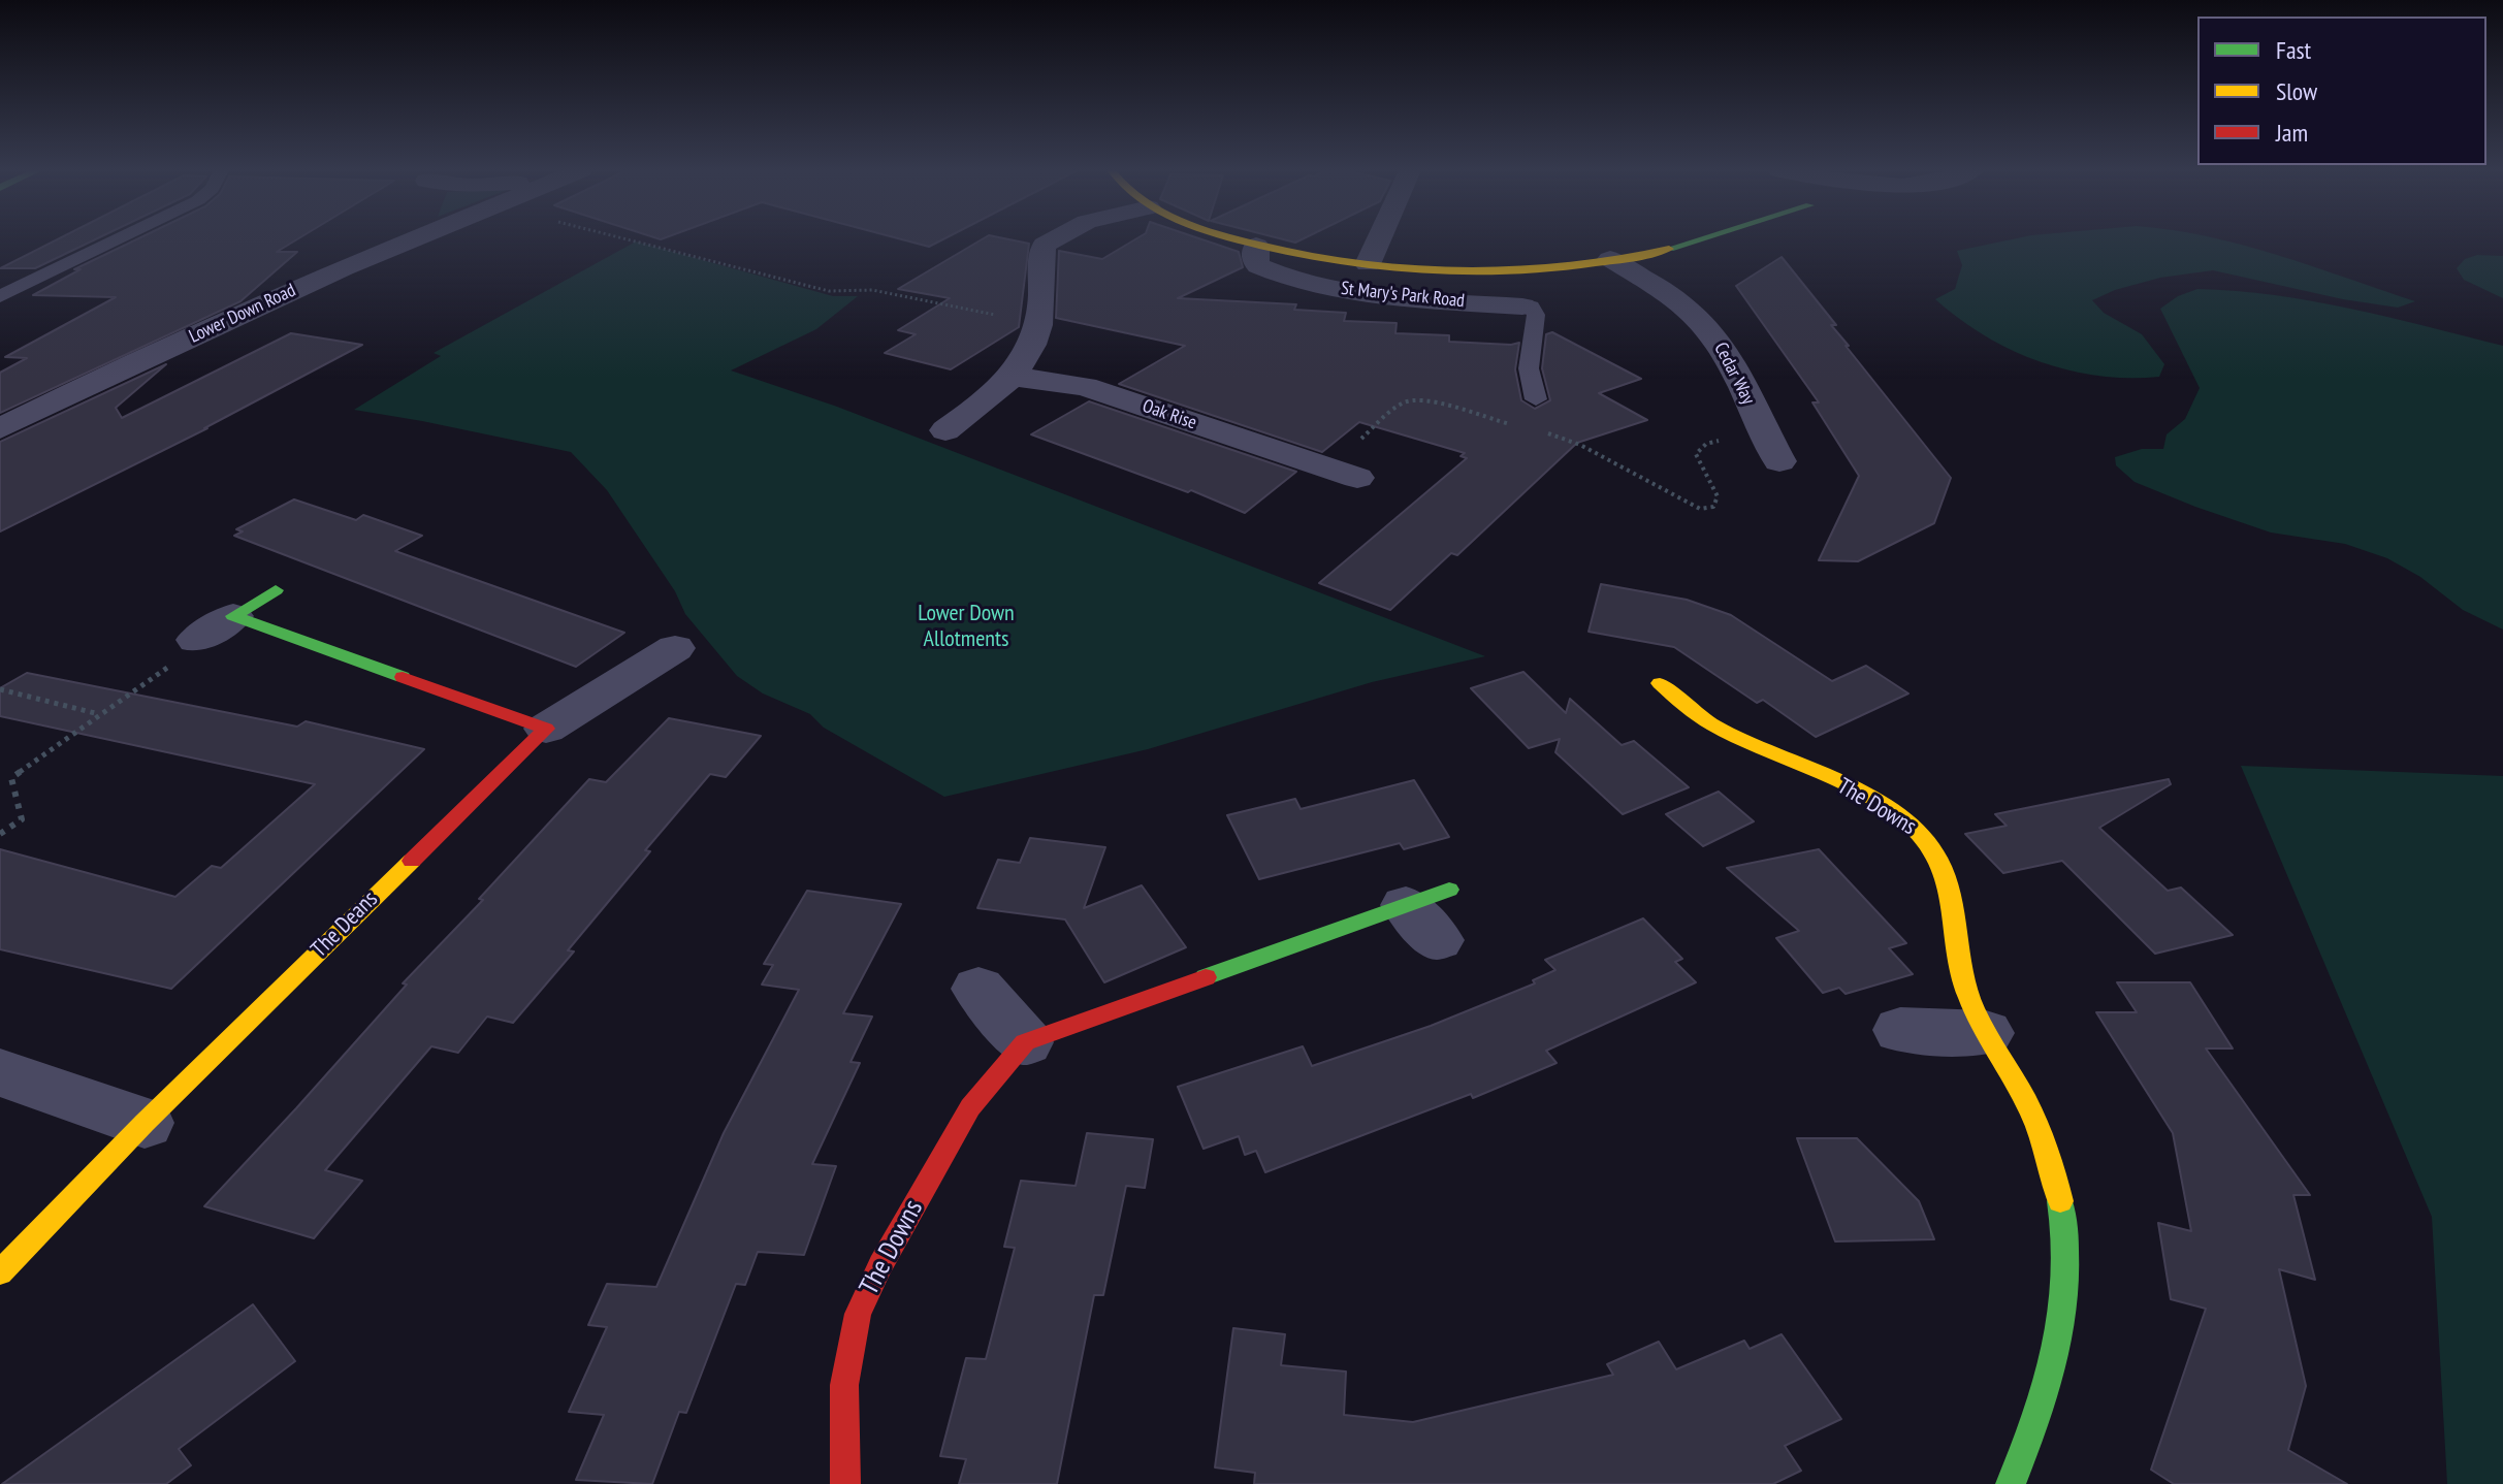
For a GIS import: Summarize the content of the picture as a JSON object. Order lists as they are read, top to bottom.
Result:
{
  "streets": {
    "street": [
      "St Mary's Park Road",
      "Lower Down Road",
      "Cedar Way",
      "Oak Rise",
      "The Downs",
      "The Deans"
    ]
  },
  "crossings": [
    ["St Mary's Park Road", "Cedar Way"]
  ],
  "parks": ["Lower Down Allotments"],
  "legend": ["Fast", "Slow", "Jam"]
}
